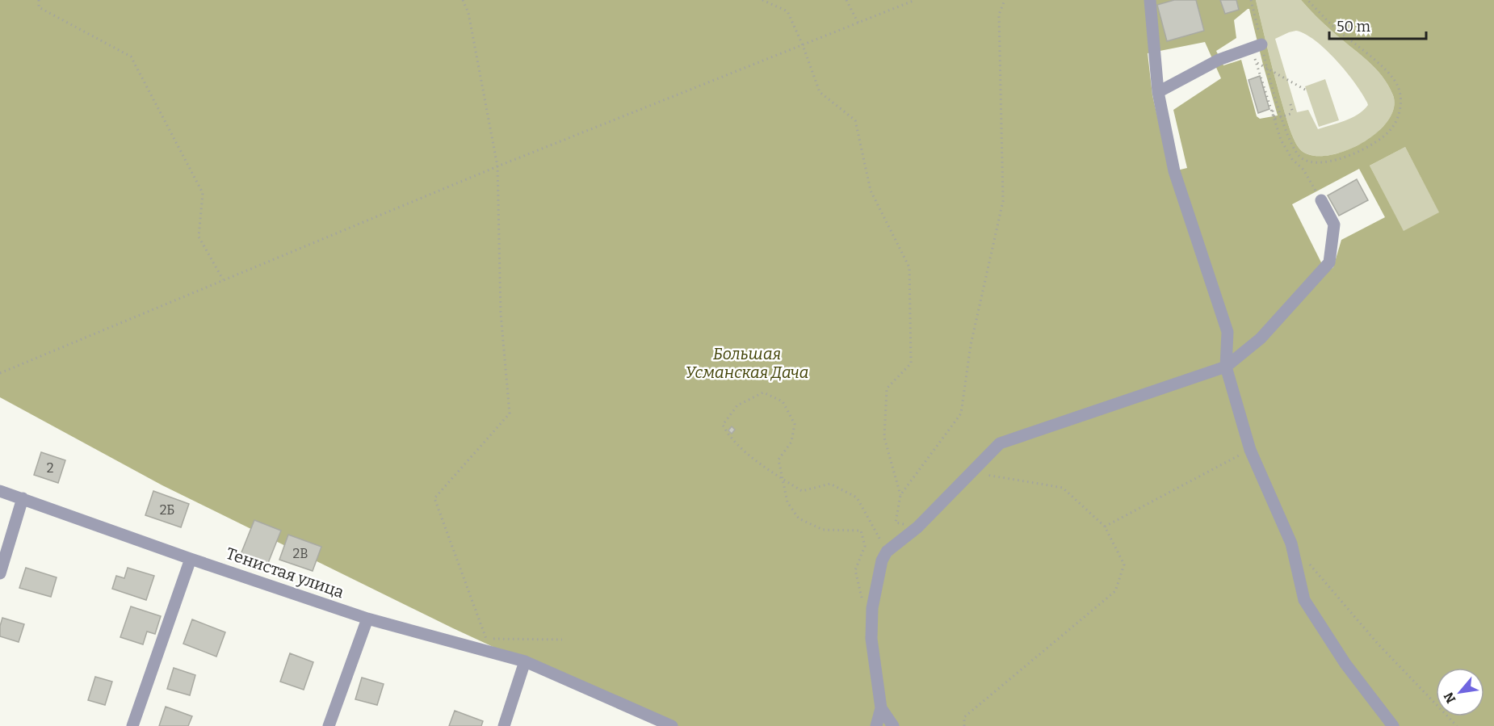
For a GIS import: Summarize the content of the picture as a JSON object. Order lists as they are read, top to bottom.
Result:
{
  "streets": {
    "street": ["Тенистая улица"]
  },
  "parks": ["Большая Усманская Дача"],
  "house_numbers": ["2", "2Б", "2В"],
  "scale_bar": "50 m",
  "north": "bottom left"
}
